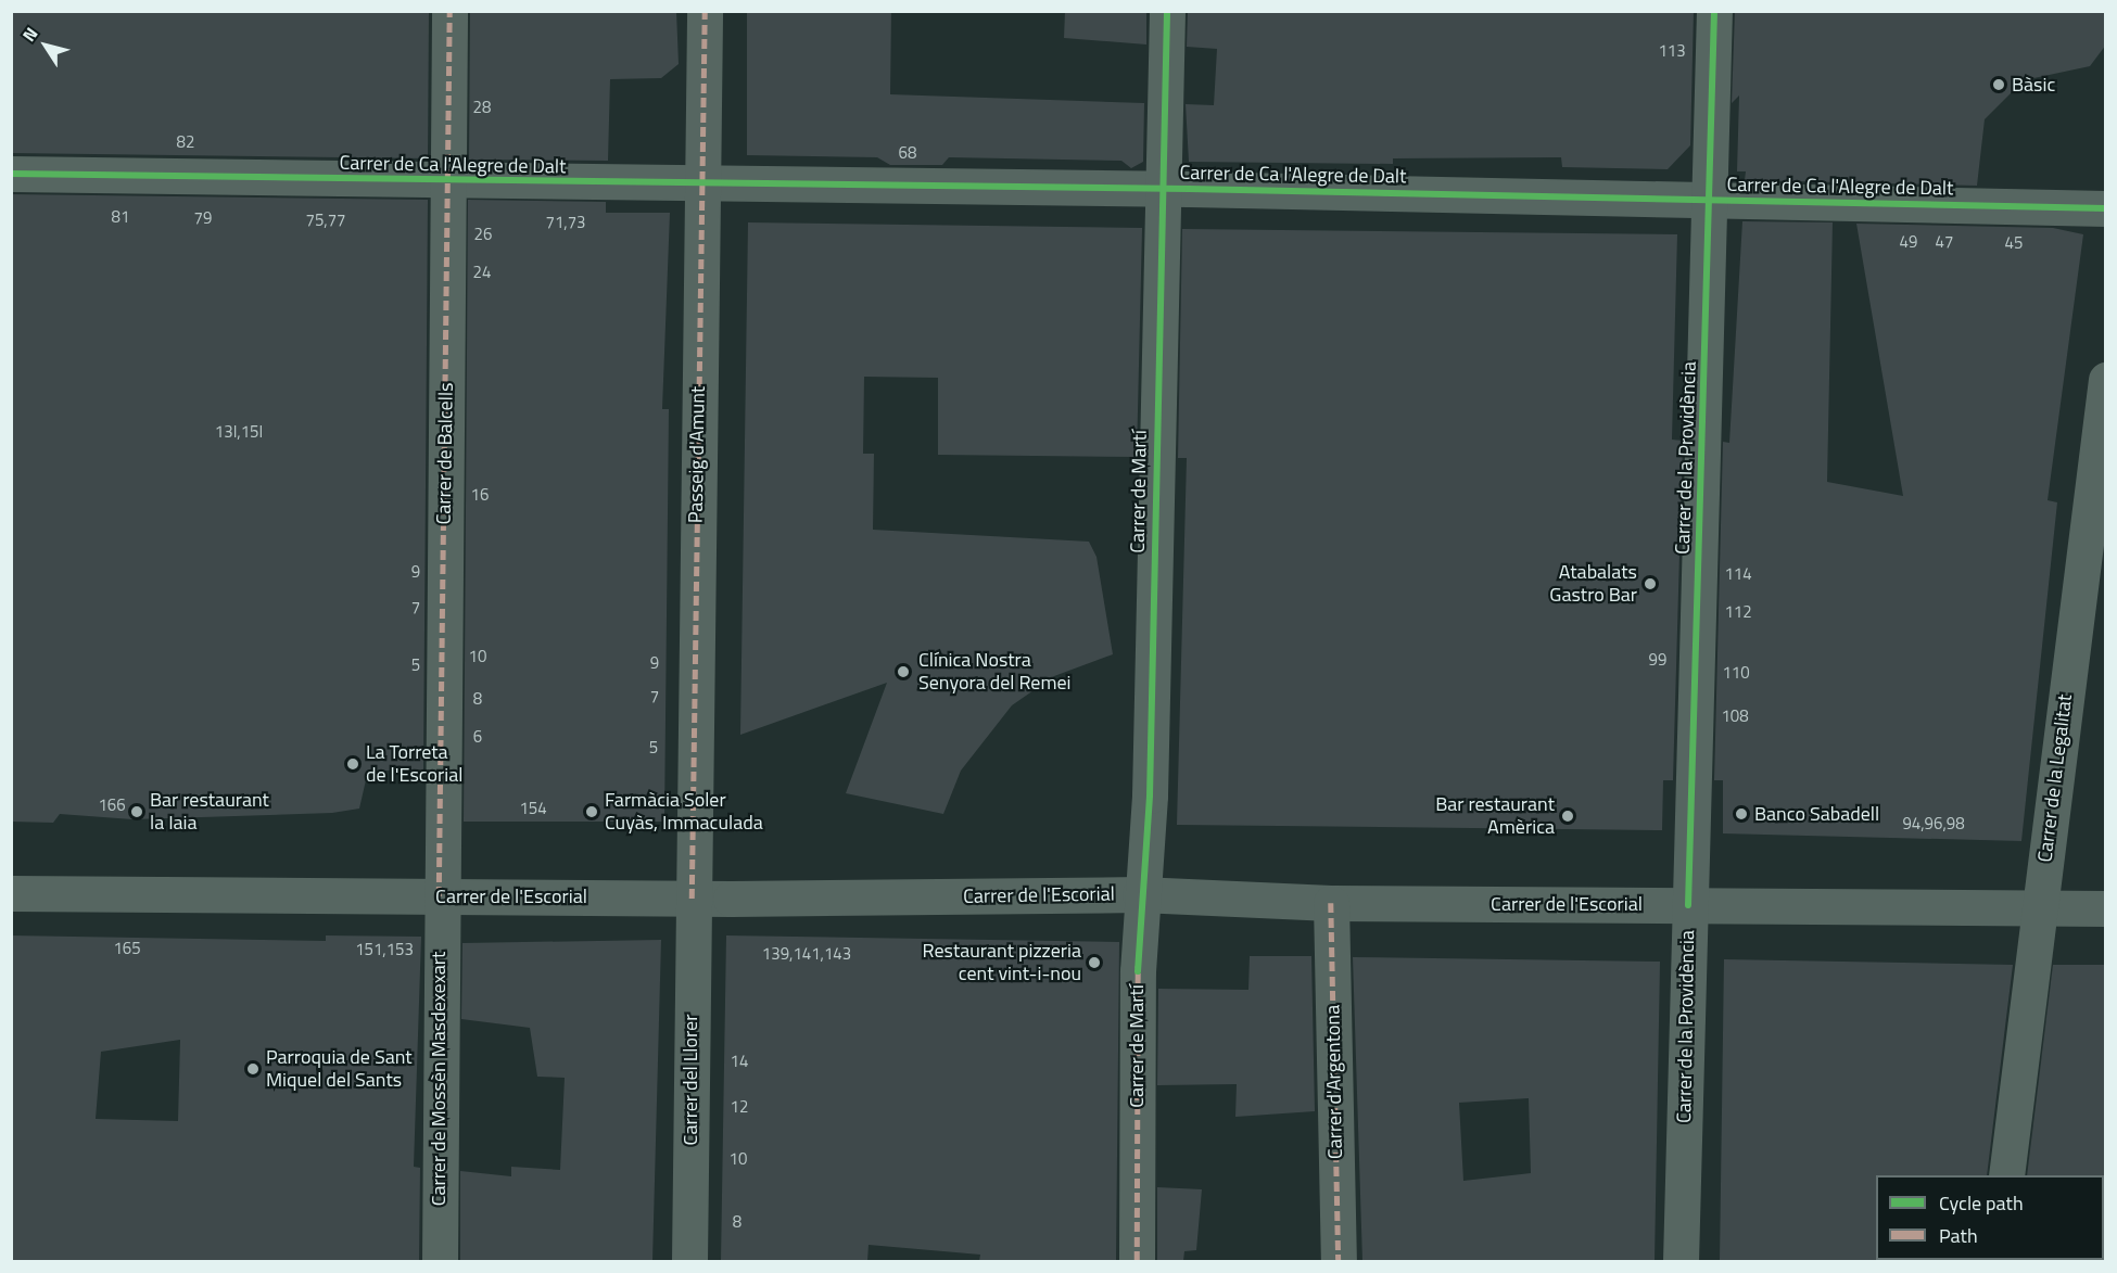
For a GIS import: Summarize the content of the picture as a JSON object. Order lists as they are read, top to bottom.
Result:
{
  "streets": {
    "street": [
      "Carrer de Ca l'Alegre de Dalt",
      "Carrer de Balcells",
      "Passeig d'Amunt",
      "Carrer de la Providència",
      "Carrer de Martí",
      "Carrer de la Legalitat",
      "Carrer de l'Escorial",
      "Carrer de Mossèn Masdexexart",
      "Carrer del Llorer",
      "Carrer d'Argentona"
    ]
  },
  "crossings": [
    ["Carrer de Ca l'Alegre de Dalt", "Carrer de Balcells"],
    ["Carrer de Ca l'Alegre de Dalt", "Passeig d'Amunt"],
    ["Carrer de Ca l'Alegre de Dalt", "Carrer de la Providència"],
    ["Carrer de Ca l'Alegre de Dalt", "Carrer de Martí"],
    ["Carrer de Balcells", "Carrer de l'Escorial"],
    ["Carrer de Balcells", "Carrer de Mossèn Masdexexart"],
    ["Passeig d'Amunt", "Carrer de l'Escorial"],
    ["Passeig d'Amunt", "Carrer del Llorer"],
    ["Carrer de la Providència", "Carrer de l'Escorial"],
    ["Carrer de Martí", "Carrer de l'Escorial"],
    ["Carrer de la Legalitat", "Carrer de l'Escorial"],
    ["Carrer de l'Escorial", "Carrer de Mossèn Masdexexart"],
    ["Carrer de l'Escorial", "Carrer del Llorer"],
    ["Carrer de l'Escorial", "Carrer d'Argentona"]
  ],
  "places": [
    "Bàsic",
    "Atabalats Gastro Bar",
    "Clínica Nostra Senyora del Remei",
    "La Torreta de l'Escorial",
    "Bar restaurant la Iaia",
    "Farmàcia Soler Cuyàs, Immaculada",
    "Banco Sabadell",
    "Bar restaurant Amèrica",
    "Restaurant pizzeria cent vint-i-nou",
    "Parroquia de Sant Miquel del Sants"
  ],
  "house_numbers": [
    "113",
    "28",
    "82",
    "68",
    "81",
    "79",
    "75,77",
    "71,73",
    "26",
    "49",
    "47",
    "45",
    "24",
    "13I,15I",
    "16",
    "9",
    "114",
    "7",
    "112",
    "10",
    "99",
    "9",
    "5",
    "110",
    "7",
    "8",
    "108",
    "6",
    "5",
    "166",
    "154",
    "94,96,98",
    "165",
    "151,153",
    "139,141,143",
    "14",
    "12",
    "10",
    "8"
  ],
  "legend": ["Cycle path", "Path"],
  "north": "top left"
}
